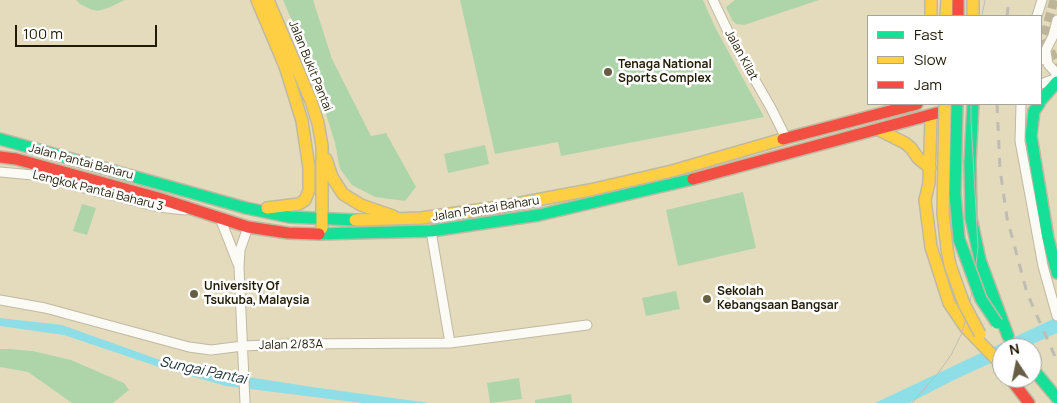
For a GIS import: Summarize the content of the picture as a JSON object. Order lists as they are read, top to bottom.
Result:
{
  "streets": {
    "main road": ["Jalan Bukit Pantai", "Jalan Pantai Baharu"],
    "street": ["Jalan Kilat", "Lengkok Pantai Baharu 3", "Jalan 2/83A"]
  },
  "crossings": [
    ["Jalan Kilat", "Jalan Pantai Baharu"],
    ["Jalan Bukit Pantai", "Jalan Pantai Baharu"],
    ["Jalan Pantai Baharu", "Lengkok Pantai Baharu 3"]
  ],
  "water": ["Sungai Pantai"],
  "places": ["Tenaga National Sports Complex", "University Of Tsukuba, Malaysia", "Sekolah Kebangsaan Bangsar"],
  "legend": ["Fast", "Slow", "Jam"],
  "scale_bar": "100 m",
  "north": "top"
}
